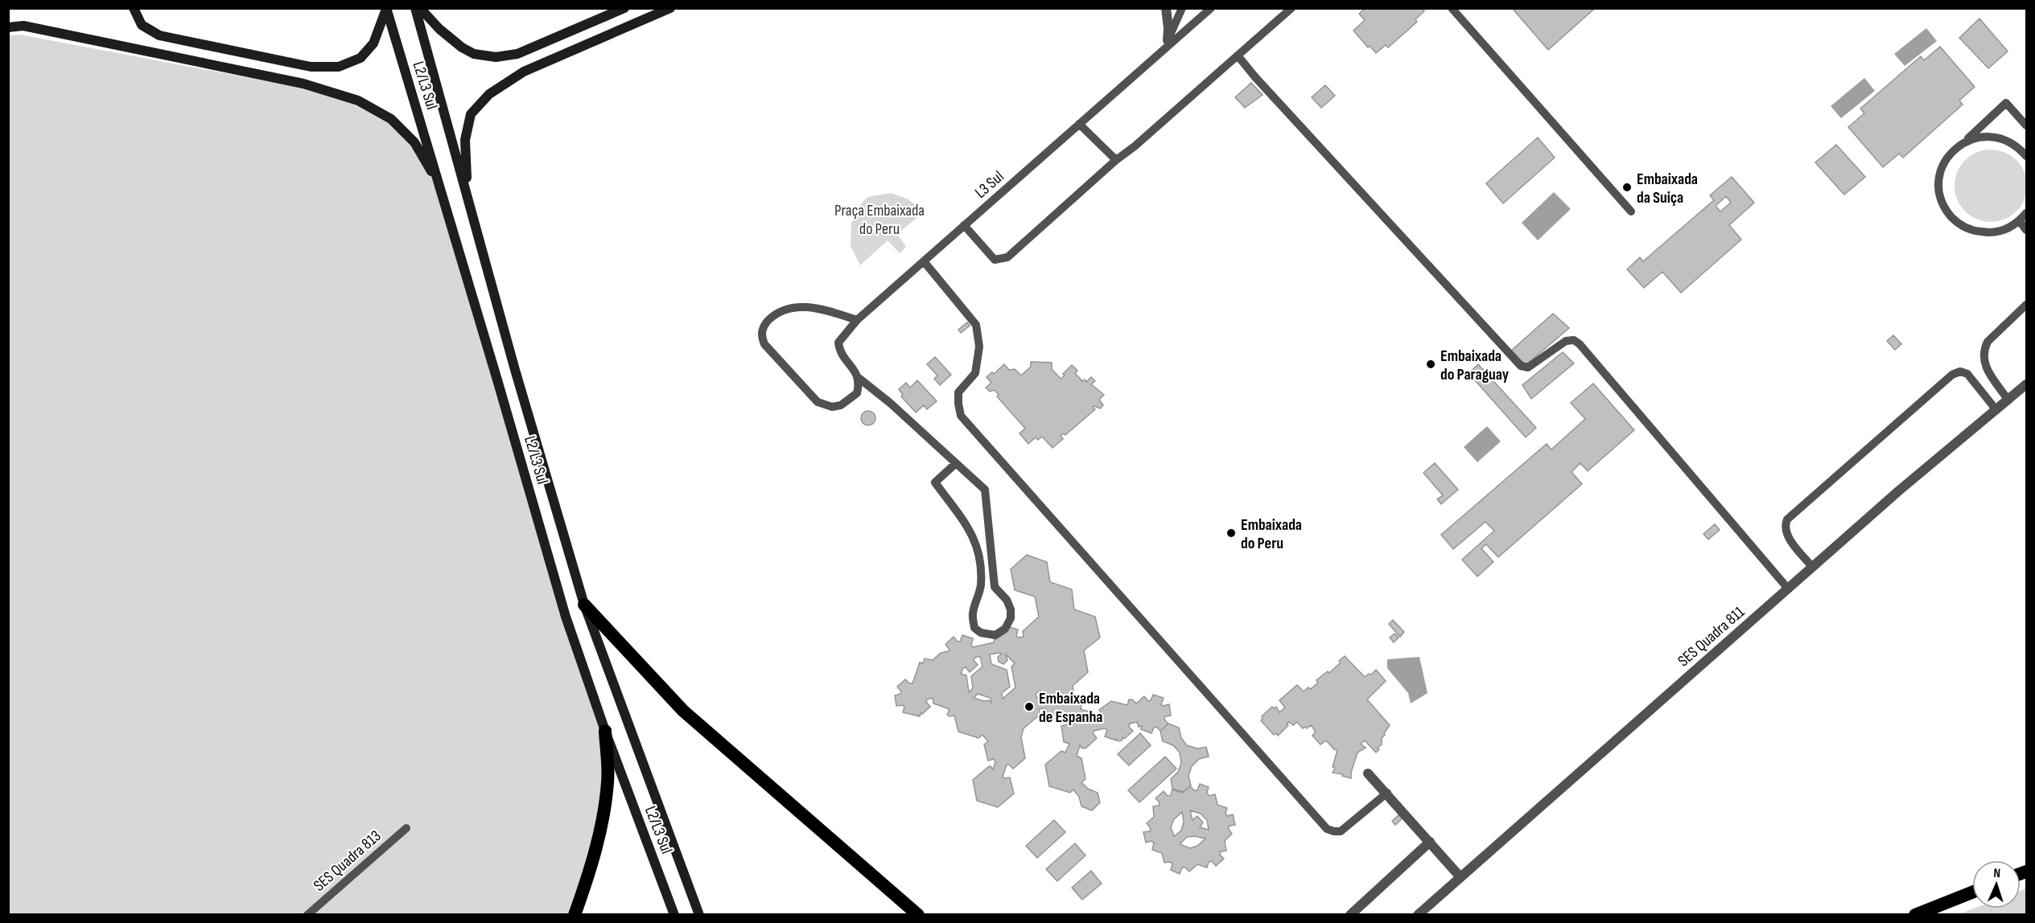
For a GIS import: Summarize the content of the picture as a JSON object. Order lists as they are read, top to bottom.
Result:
{
  "streets": {
    "main road": ["L2/L3 Sul"],
    "street": ["SES Quadra 811"],
    "lane": ["L3 Sul", "SES Quadra 813"]
  },
  "parks": ["Praça Embaixada do Peru"],
  "places": [
    "Embaixada da Suiça",
    "Embaixada do Paraguay",
    "Embaixada do Peru",
    "Embaixada de Espanha"
  ],
  "north": "top"
}
